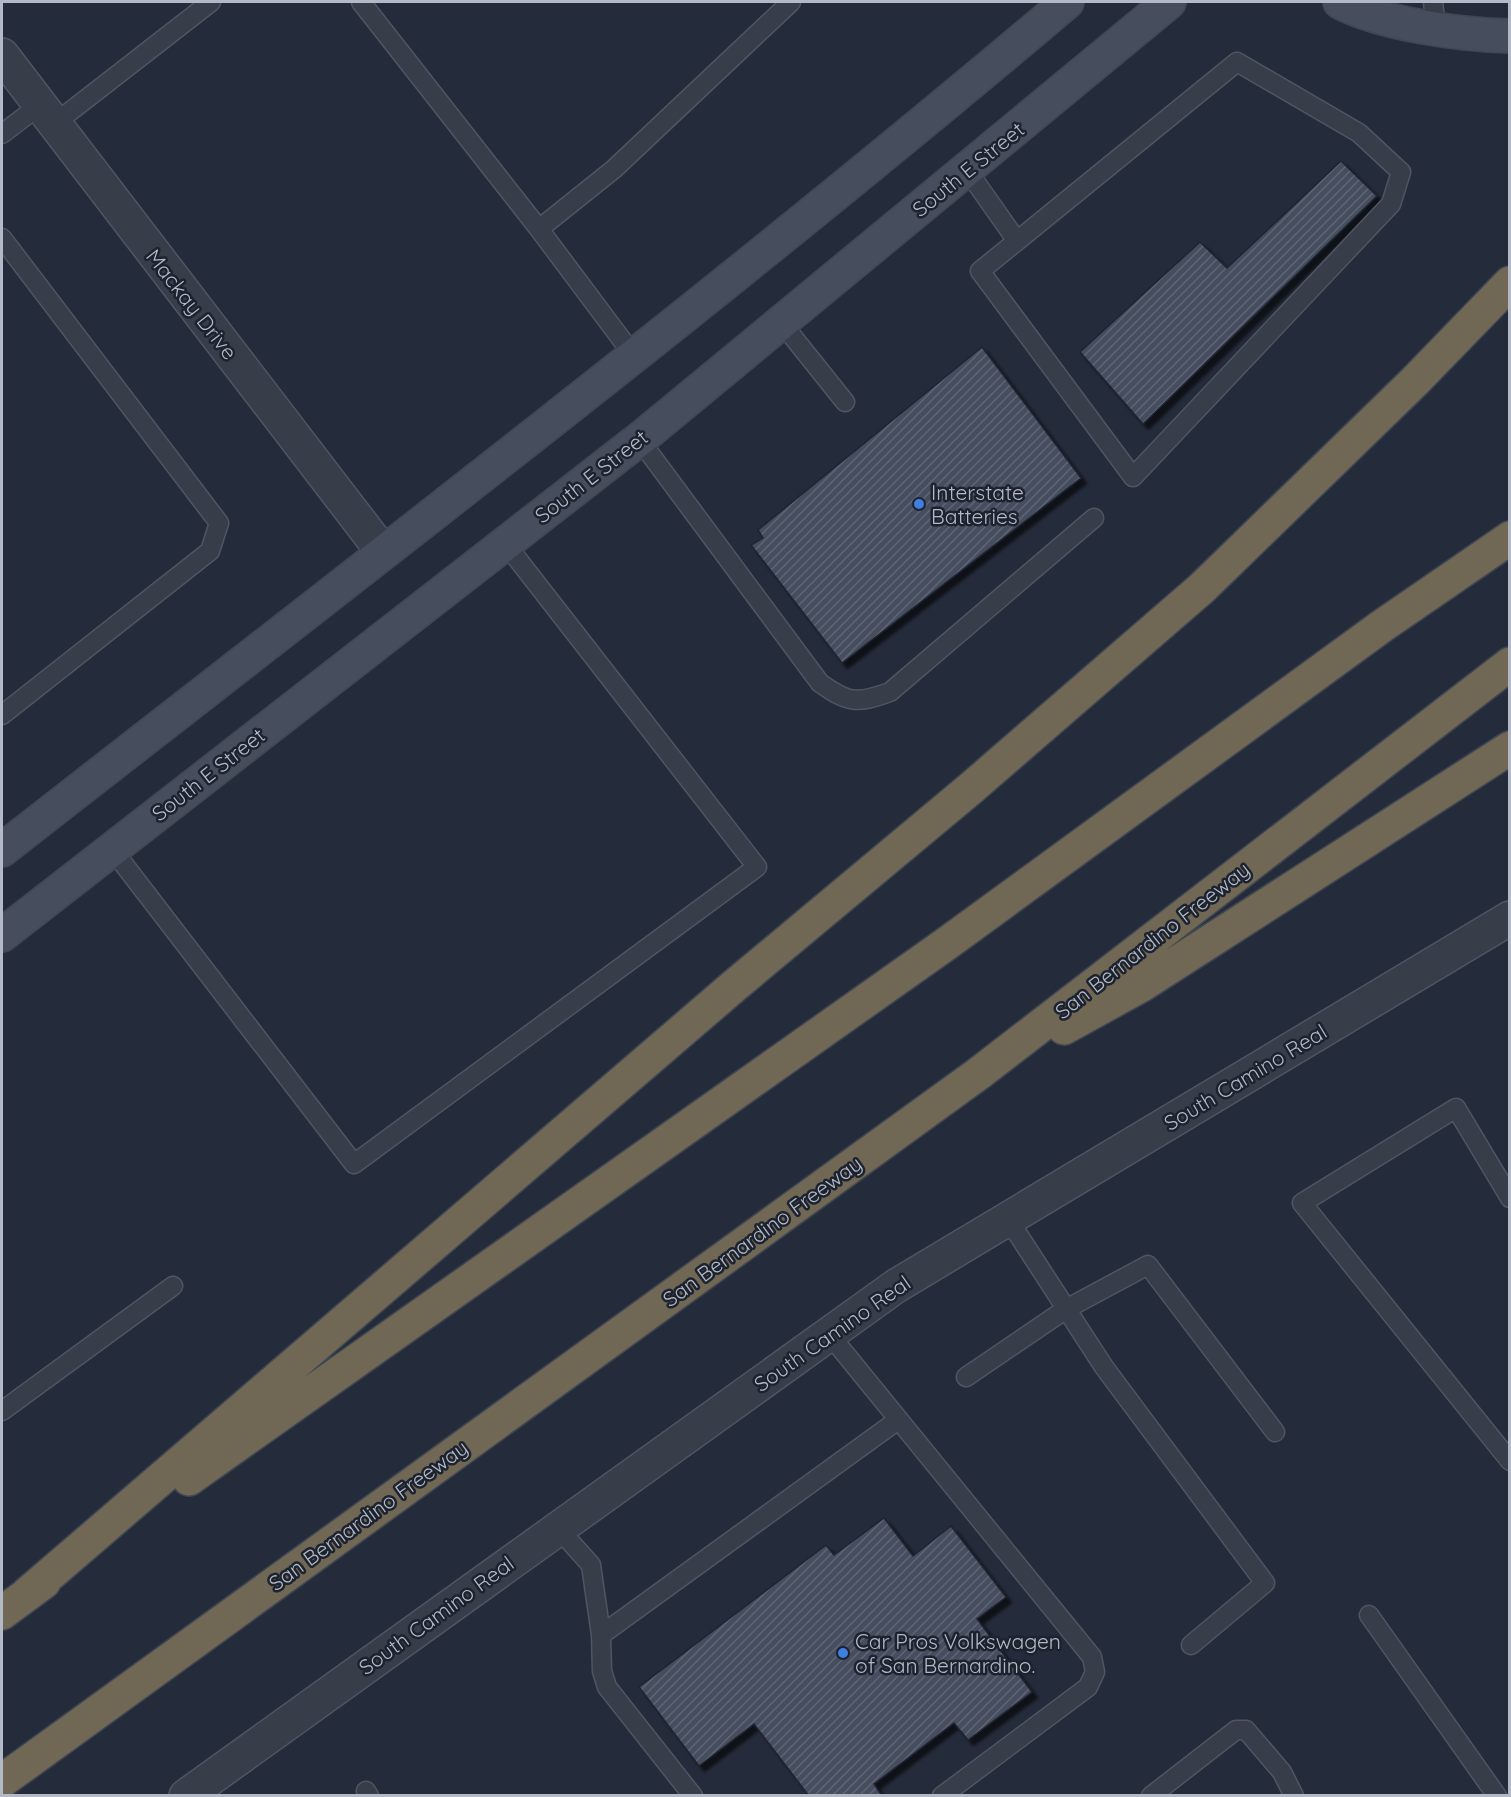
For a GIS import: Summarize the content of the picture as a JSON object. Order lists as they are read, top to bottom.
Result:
{
  "streets": {
    "highway": ["San Bernardino Freeway"],
    "main road": ["South E Street"],
    "street": ["Mackay Drive", "South Camino Real"]
  },
  "places": ["Interstate Batteries", "Car Pros Volkswagen of San Bernardino."]
}
